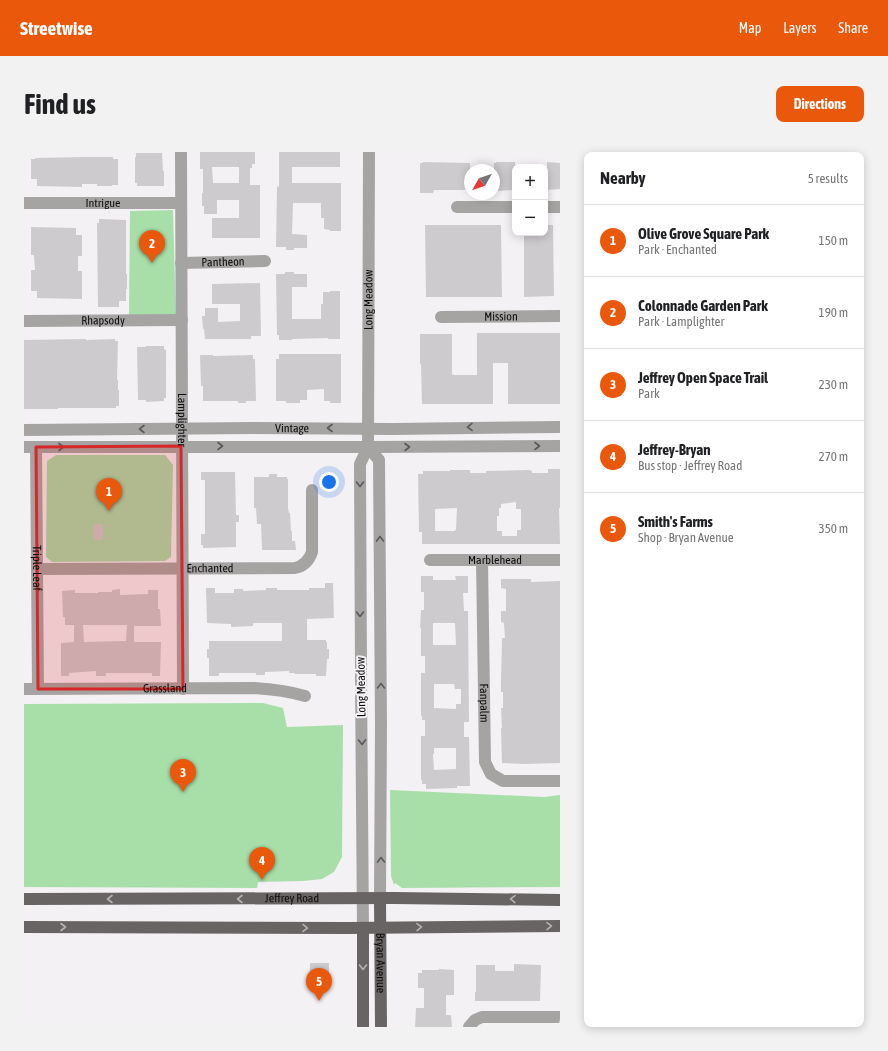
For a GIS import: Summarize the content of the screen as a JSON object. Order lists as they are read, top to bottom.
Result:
{
  "streets": {
    "main road": ["Jeffrey Road", "Bryan Avenue"],
    "street": [
      "Intrigue",
      "Pantheon",
      "Long Meadow",
      "Mission",
      "Rhapsody",
      "Lamplighter",
      "Vintage",
      "Marblehead",
      "Triple Leaf",
      "Enchanted",
      "Grassland",
      "Fanpalm"
    ]
  },
  "crossings": [
    ["Intrigue", "Lamplighter"],
    ["Pantheon", "Lamplighter"],
    ["Long Meadow", "Vintage"],
    ["Long Meadow", "Jeffrey Road"],
    ["Long Meadow", "Bryan Avenue"],
    ["Rhapsody", "Lamplighter"],
    ["Lamplighter", "Vintage"],
    ["Lamplighter", "Enchanted"],
    ["Lamplighter", "Grassland"],
    ["Vintage", "Triple Leaf"],
    ["Marblehead", "Fanpalm"],
    ["Triple Leaf", "Enchanted"],
    ["Triple Leaf", "Grassland"],
    ["Jeffrey Road", "Bryan Avenue"]
  ],
  "north": "bottom left",
  "page": {
    "header": "Streetwise",
    "nav": ["Map", "Layers", "Share"],
    "buttons": "Directions",
    "title": "Find us",
    "heading": ["Nearby", "5 results"],
    "map_buttons": ["+", "−"],
    "list": [
      {
        "mark": "1",
        "name": "Olive Grove Square Park",
        "note": "Park · Enchanted",
        "value": "150 m"
      },
      {
        "mark": "2",
        "name": "Colonnade Garden Park",
        "note": "Park · Lamplighter",
        "value": "190 m"
      },
      {
        "mark": "3",
        "name": "Jeffrey Open Space Trail",
        "note": "Park",
        "value": "230 m"
      },
      {
        "mark": "4",
        "name": "Jeffrey-Bryan",
        "note": "Bus stop · Jeffrey Road",
        "value": "270 m"
      },
      {
        "mark": "5",
        "name": "Smith's Farms",
        "note": "Shop · Bryan Avenue",
        "value": "350 m"
      }
    ],
    "pins": [
      "2",
      "1",
      "3",
      "4",
      "5"
    ]
  }
}
